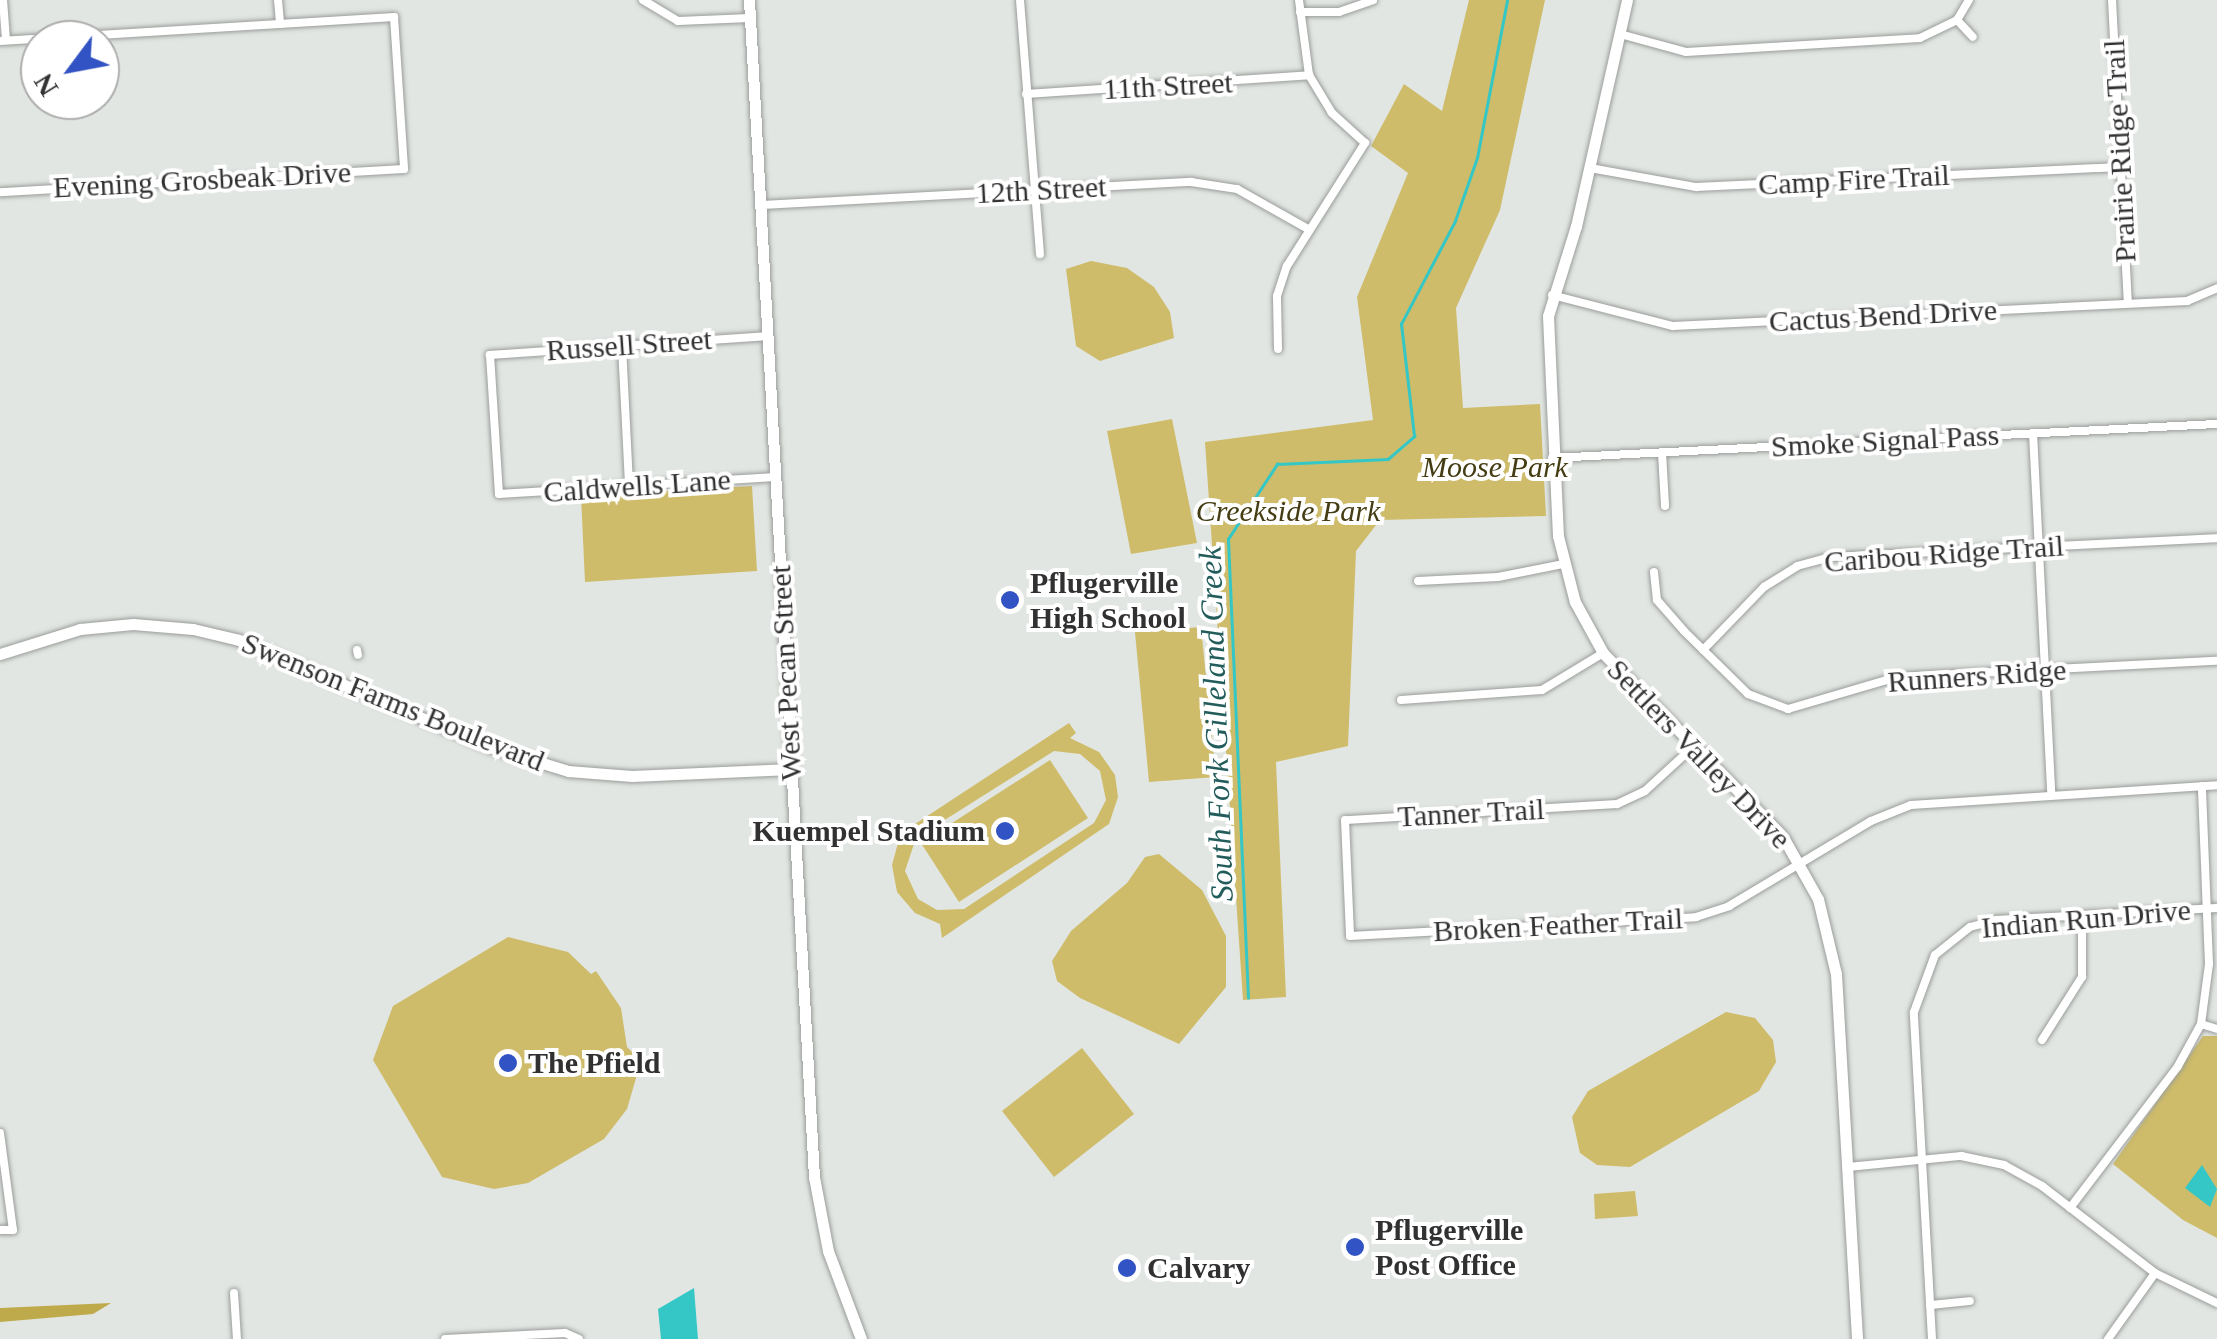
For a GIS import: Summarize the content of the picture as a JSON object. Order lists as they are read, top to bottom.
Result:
{
  "streets": {
    "street": [
      "11th Street",
      "Prairie Ridge Trail",
      "Evening Grosbeak Drive",
      "Camp Fire Trail",
      "12th Street",
      "Cactus Bend Drive",
      "Russell Street",
      "Smoke Signal Pass",
      "Caldwells Lane",
      "Caribou Ridge Trail",
      "West Pecan Street",
      "Runners Ridge",
      "Swenson Farms Boulevard",
      "Settlers Valley Drive",
      "Tanner Trail",
      "Indian Run Drive",
      "Broken Feather Trail"
    ]
  },
  "crossings": [
    ["Prairie Ridge Trail", "Camp Fire Trail"],
    ["Prairie Ridge Trail", "Cactus Bend Drive"],
    ["Camp Fire Trail", "Settlers Valley Drive"],
    ["12th Street", "West Pecan Street"],
    ["Cactus Bend Drive", "Settlers Valley Drive"],
    ["Russell Street", "Caldwells Lane"],
    ["Russell Street", "West Pecan Street"],
    ["Smoke Signal Pass", "Settlers Valley Drive"],
    ["Caldwells Lane", "West Pecan Street"],
    ["Caribou Ridge Trail", "Runners Ridge"],
    ["West Pecan Street", "Swenson Farms Boulevard"],
    ["Settlers Valley Drive", "Tanner Trail"],
    ["Settlers Valley Drive", "Broken Feather Trail"],
    ["Tanner Trail", "Broken Feather Trail"]
  ],
  "water": ["South Fork Gilleland Creek"],
  "parks": ["Moose Park", "Creekside Park"],
  "places": [
    "Pflugerville High School",
    "Kuempel Stadium",
    "The Pfield",
    "Pflugerville Post Office",
    "Calvary"
  ],
  "north": "bottom left"
}
